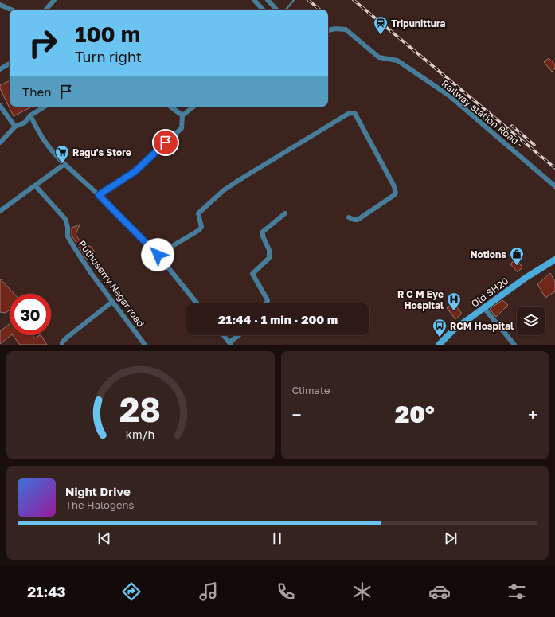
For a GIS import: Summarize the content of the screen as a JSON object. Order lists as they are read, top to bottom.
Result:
{
  "streets": {
    "main road": ["Old SH20"],
    "street": ["Railway station Road -", "Puthuserry Nagar road"]
  },
  "places": {
    "station": ["Tripunittura"],
    "supermarket": ["Ragu's Store"],
    "shop": ["Notions"],
    "hospital": ["R C M Eye Hospital"],
    "bus stop": ["RCM Hospital"]
  },
  "page": {
    "turn": ["100 m", "Turn right"],
    "then": "Then",
    "limit": "30",
    "trip": "21:44 · 1 min · 200 m",
    "tile": "Climate",
    "heat": ["−", "20°", "+"],
    "song": ["Night Drive", "The Halogens"],
    "tabs": "21:43",
    "gauge": ["28", "km/h"]
  }
}
